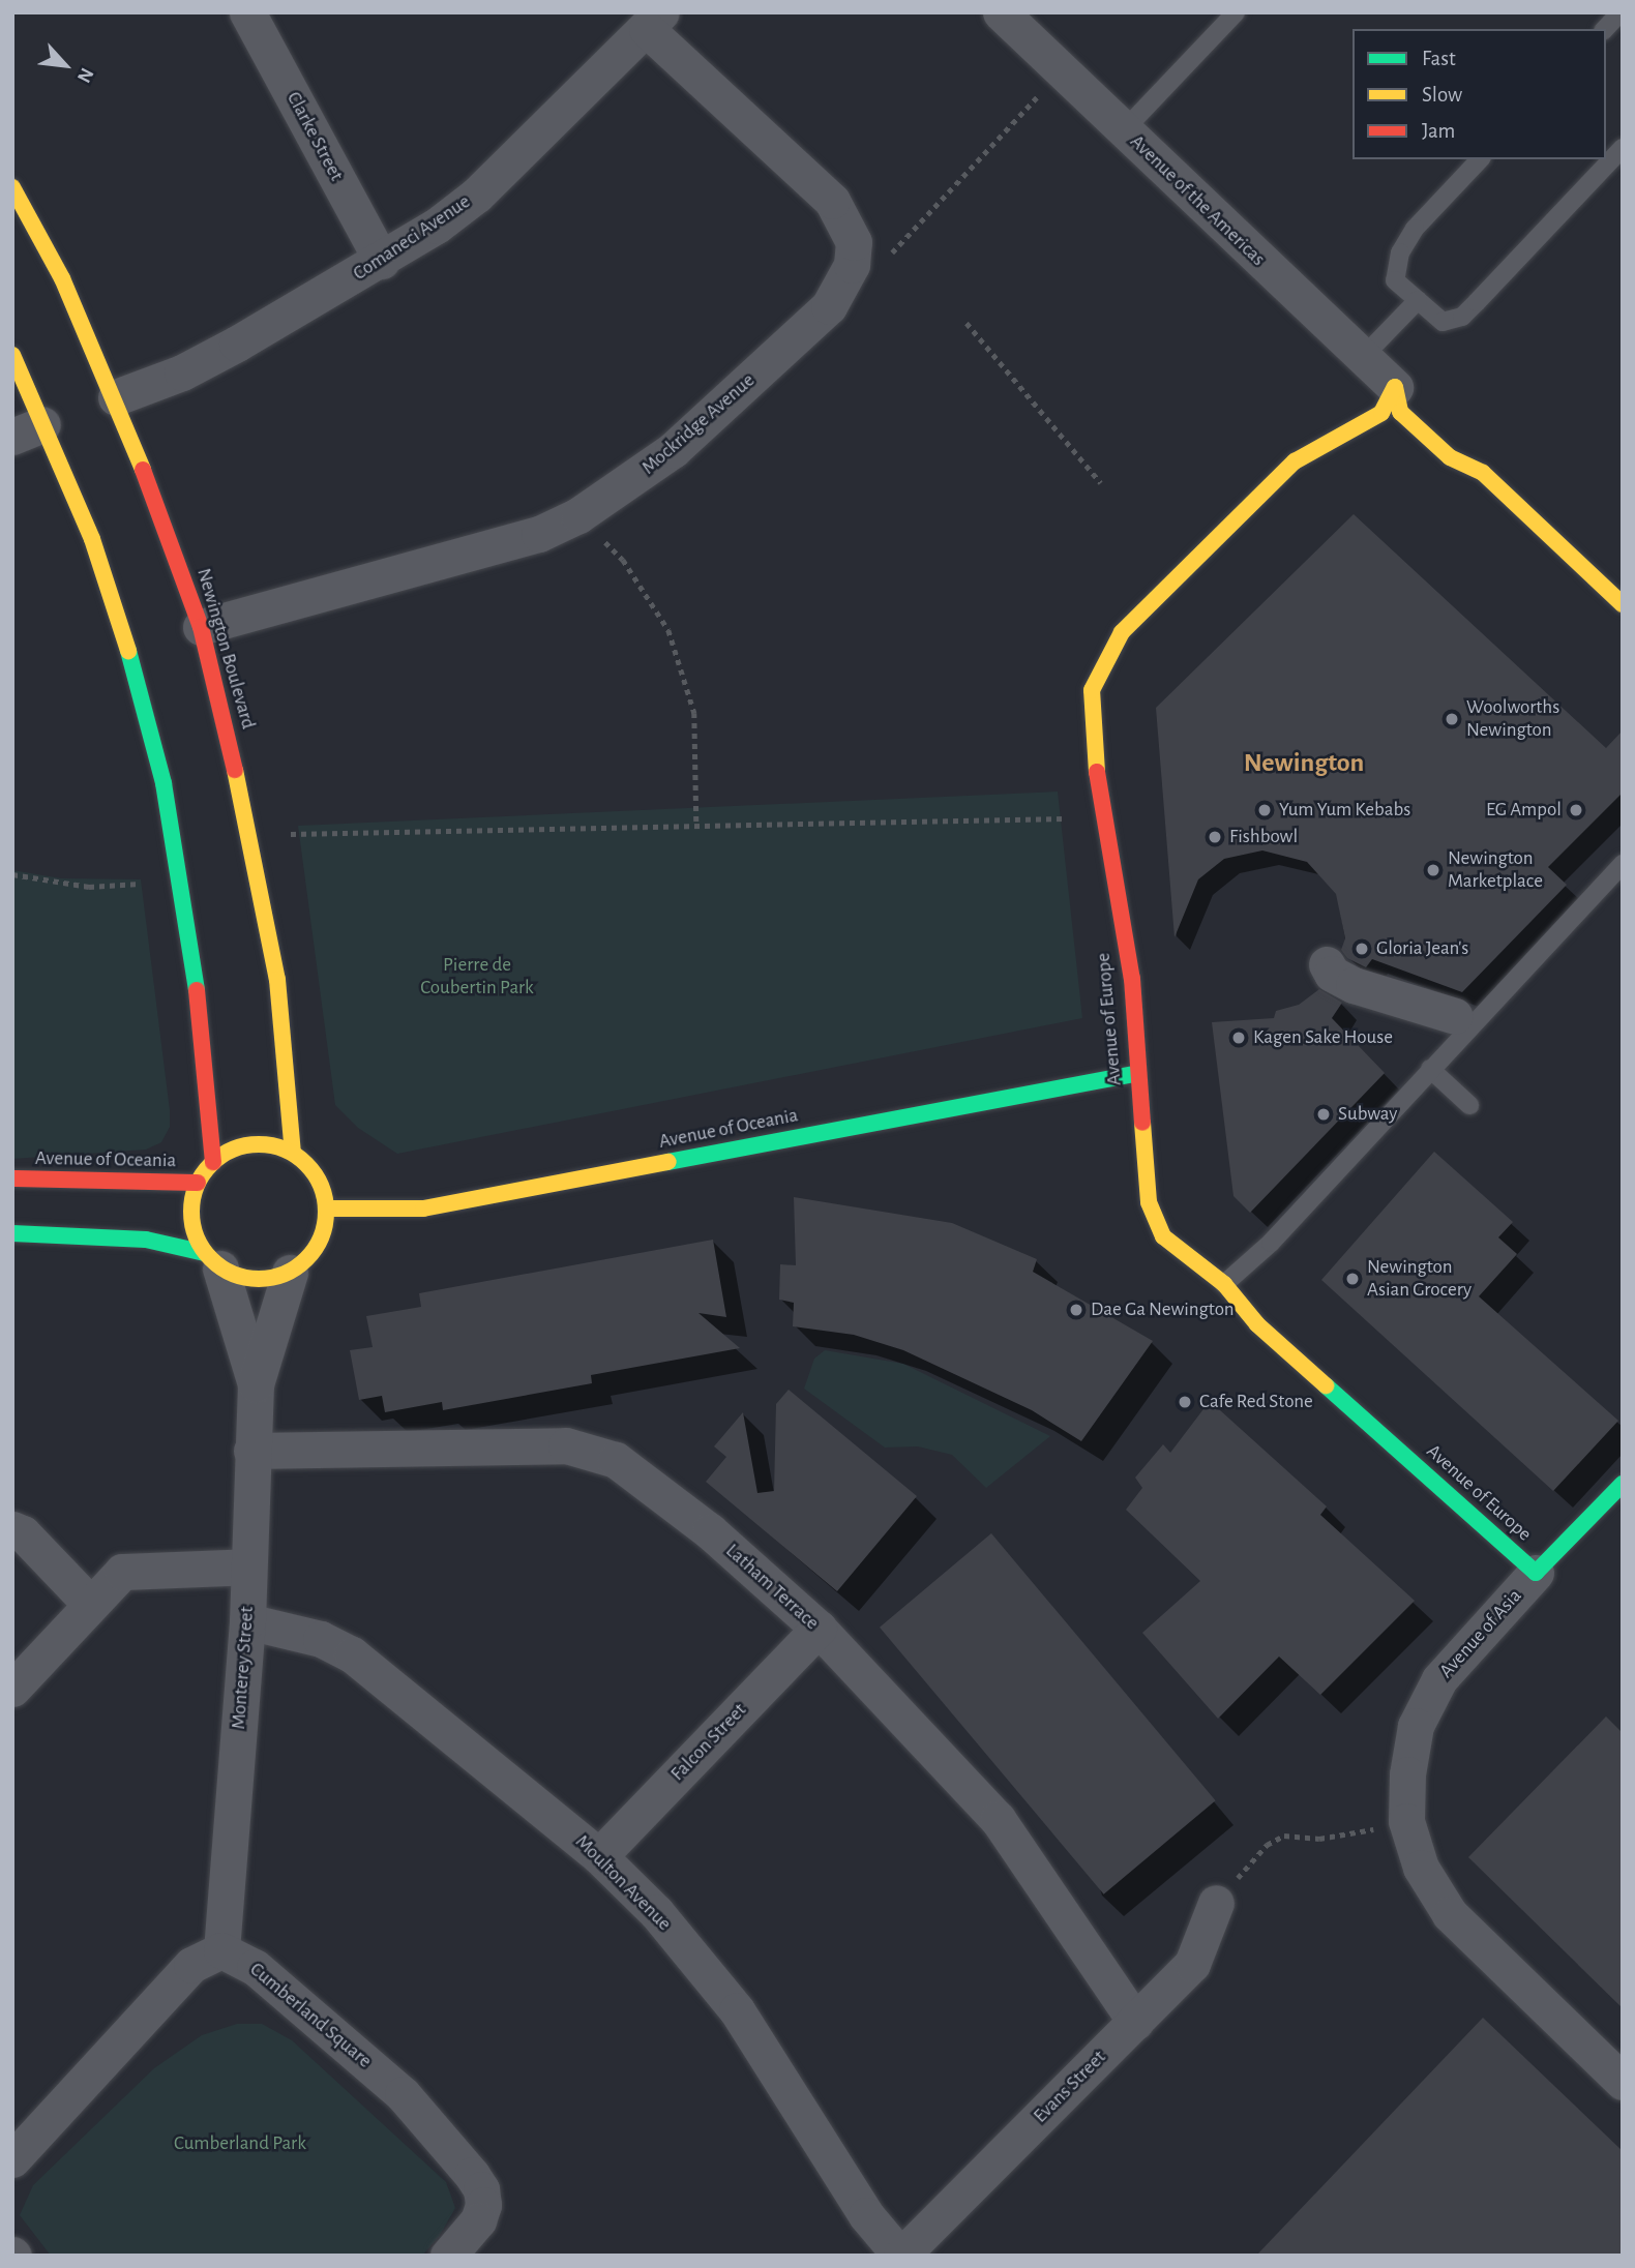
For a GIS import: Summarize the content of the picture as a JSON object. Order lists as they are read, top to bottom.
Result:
{
  "streets": {
    "street": [
      "Clarke Street",
      "Avenue of the Americas",
      "Comaneci Avenue",
      "Mockridge Avenue",
      "Newington Boulevard",
      "Avenue of Europe",
      "Avenue of Oceania",
      "Latham Terrace",
      "Avenue of Asia",
      "Monterey Street",
      "Falcon Street",
      "Moulton Avenue",
      "Cumberland Square",
      "Evans Street"
    ]
  },
  "crossings": [
    ["Clarke Street", "Comaneci Avenue"],
    ["Comaneci Avenue", "Mockridge Avenue"],
    ["Comaneci Avenue", "Newington Boulevard"],
    ["Mockridge Avenue", "Newington Boulevard"],
    ["Newington Boulevard", "Avenue of Oceania"],
    ["Newington Boulevard", "Monterey Street"],
    ["Avenue of Europe", "Avenue of Oceania"],
    ["Avenue of Europe", "Avenue of Asia"],
    ["Avenue of Oceania", "Monterey Street"],
    ["Latham Terrace", "Monterey Street"],
    ["Latham Terrace", "Falcon Street"],
    ["Latham Terrace", "Evans Street"],
    ["Monterey Street", "Moulton Avenue"],
    ["Monterey Street", "Cumberland Square"],
    ["Falcon Street", "Moulton Avenue"],
    ["Moulton Avenue", "Evans Street"]
  ],
  "districts": ["Newington"],
  "parks": ["Pierre de Coubertin Park", "Cumberland Park"],
  "places": [
    "Woolworths Newington",
    "Yum Yum Kebabs",
    "EG Ampol",
    "Fishbowl",
    "Newington Marketplace",
    "Gloria Jean's",
    "Kagen Sake House",
    "Subway",
    "Newington Asian Grocery",
    "Dae Ga Newington",
    "Cafe Red Stone"
  ],
  "legend": ["Fast", "Slow", "Jam"],
  "north": "bottom right"
}
